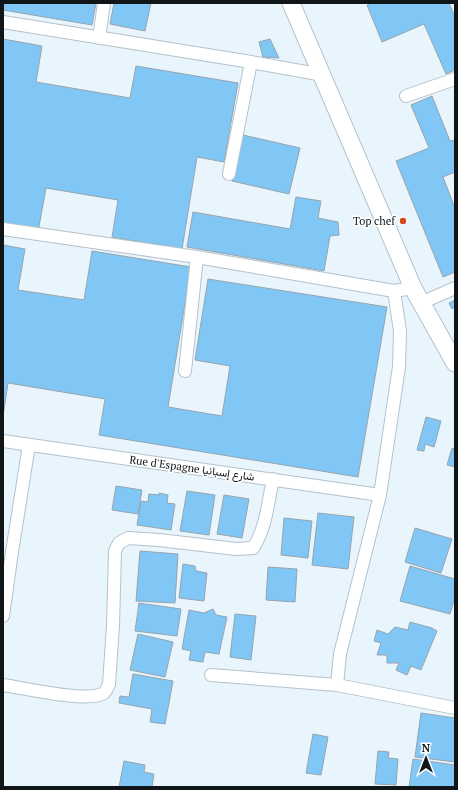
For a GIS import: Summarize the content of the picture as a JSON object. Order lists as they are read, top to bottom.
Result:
{
  "streets": {
    "street": ["Rue d'Espagne شارع إسبانيا"]
  },
  "places": ["Top chef"],
  "north": "top"
}
